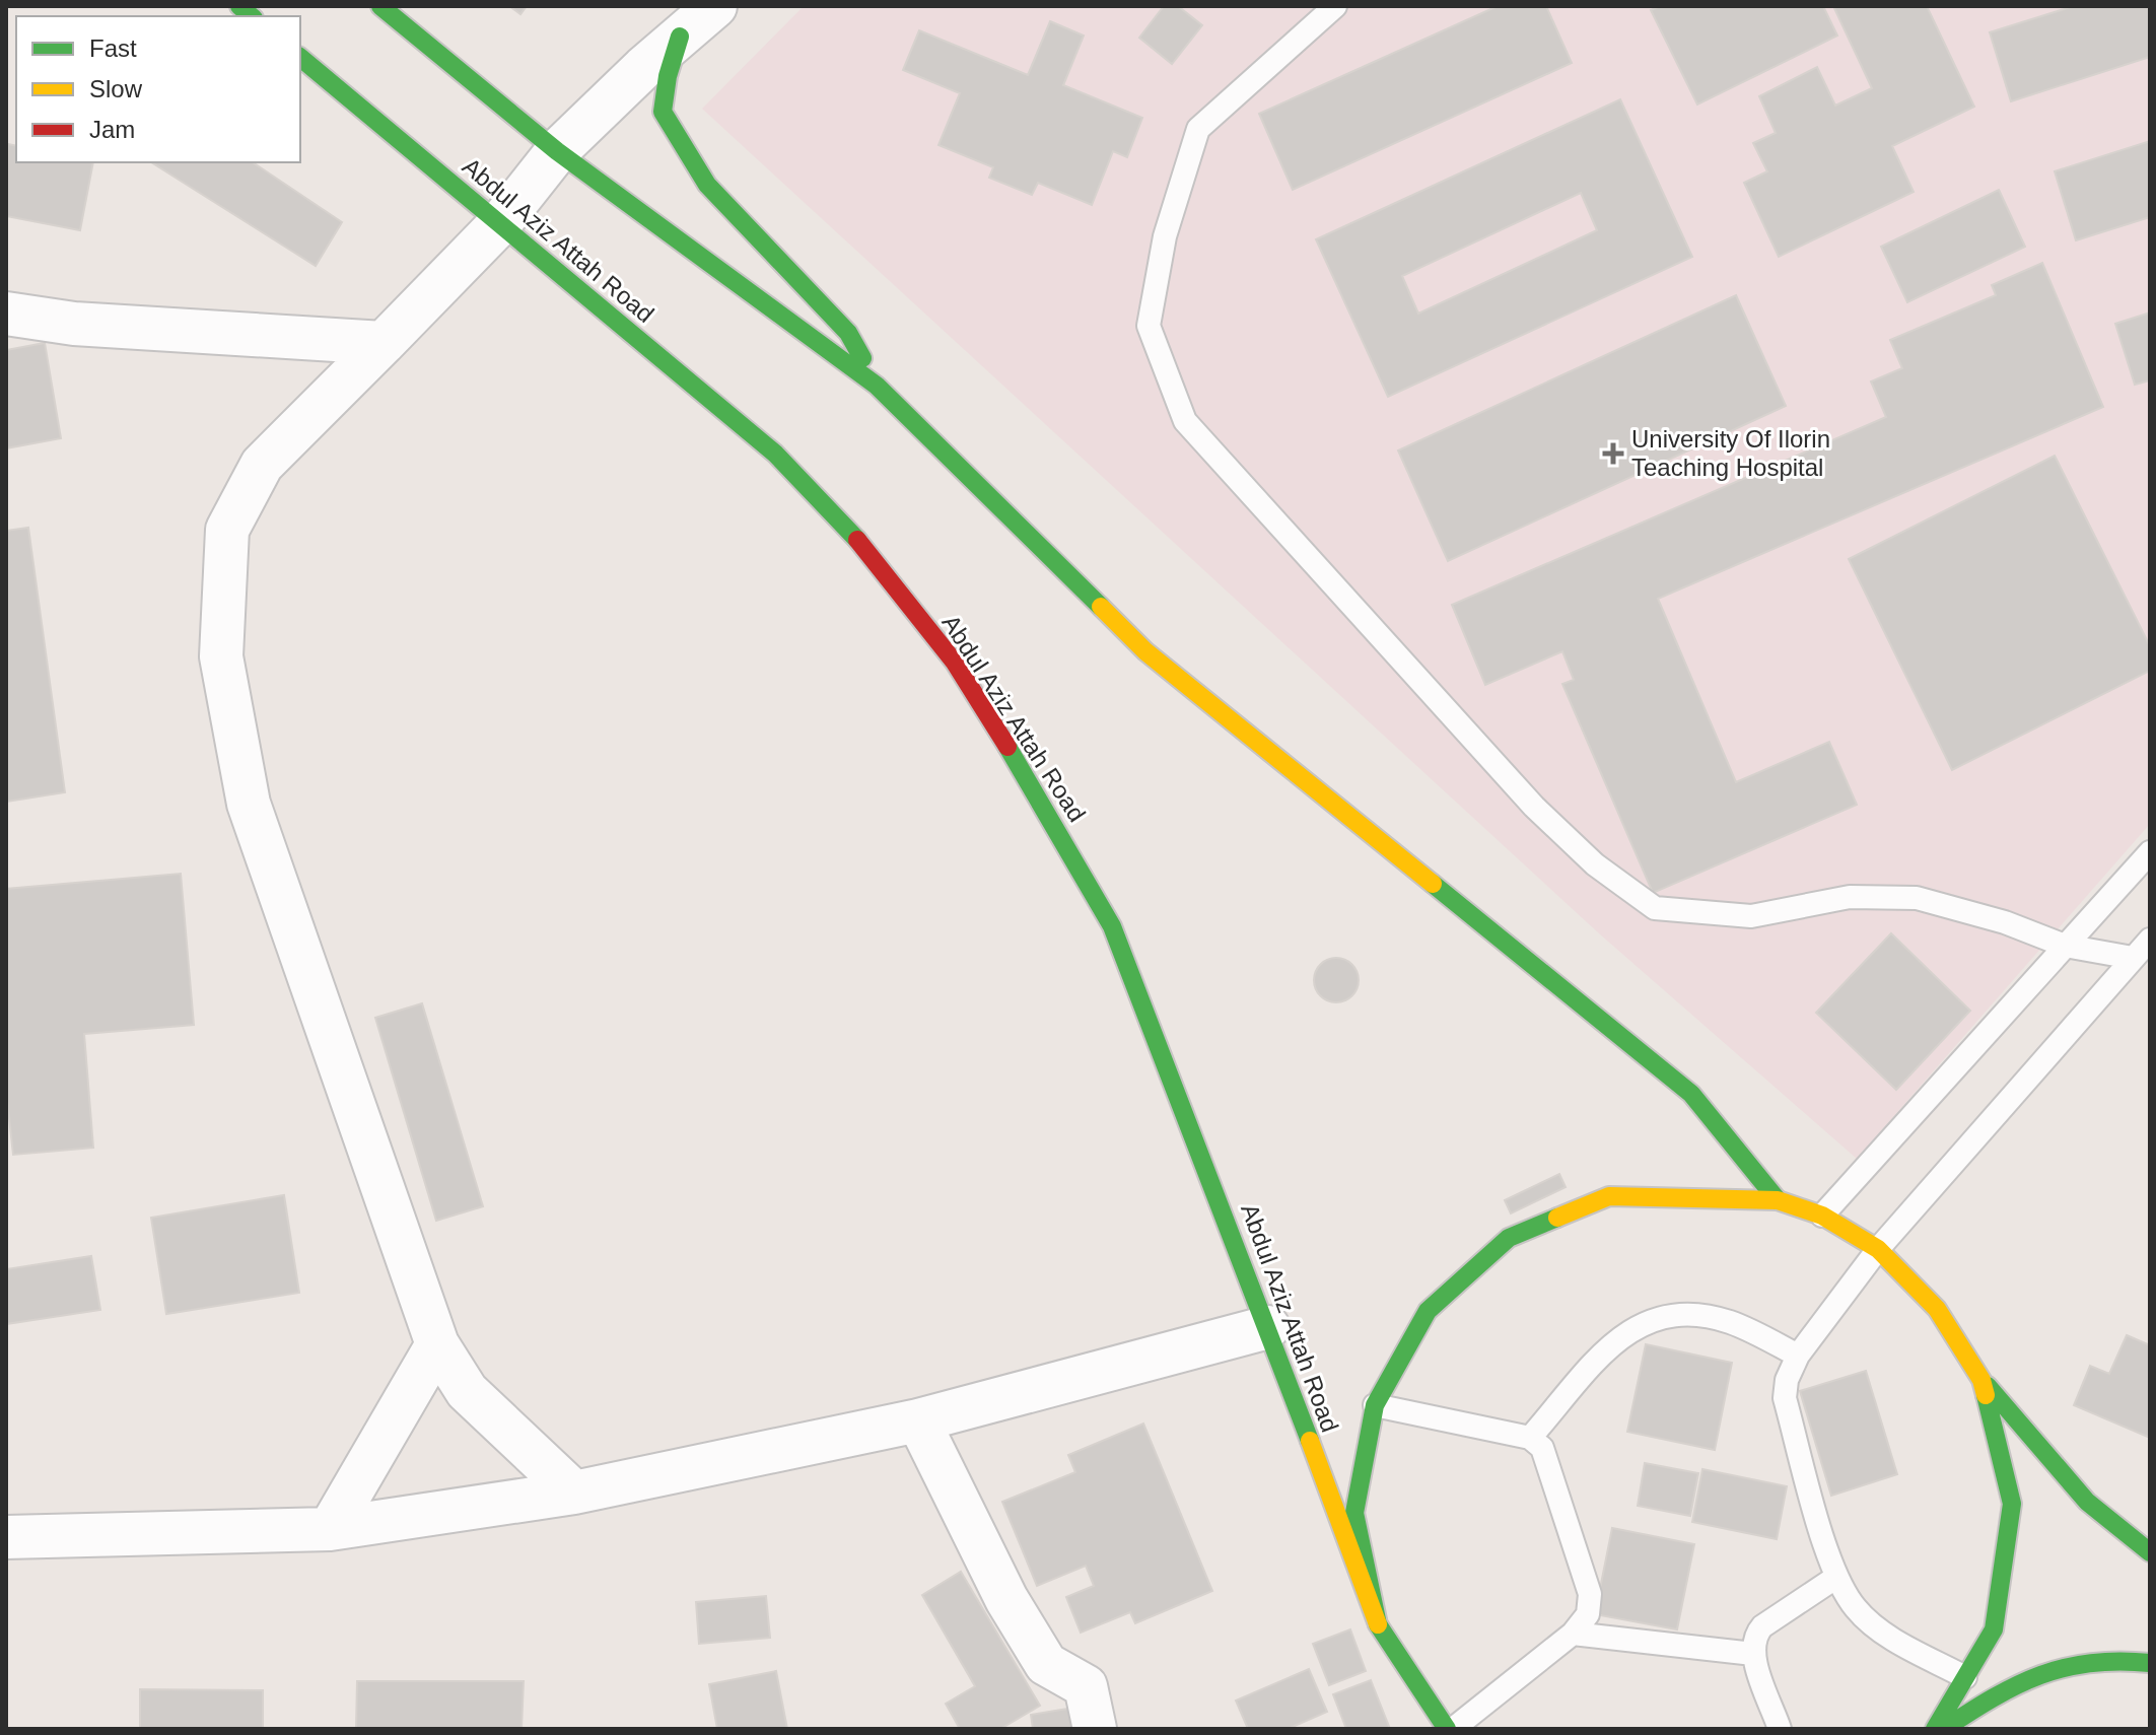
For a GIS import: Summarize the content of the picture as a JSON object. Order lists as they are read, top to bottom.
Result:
{
  "streets": {
    "highway": ["Abdul Aziz Attah Road"]
  },
  "places": {
    "health": ["University Of Ilorin Teaching Hospital"]
  },
  "legend": ["Fast", "Slow", "Jam"]
}
